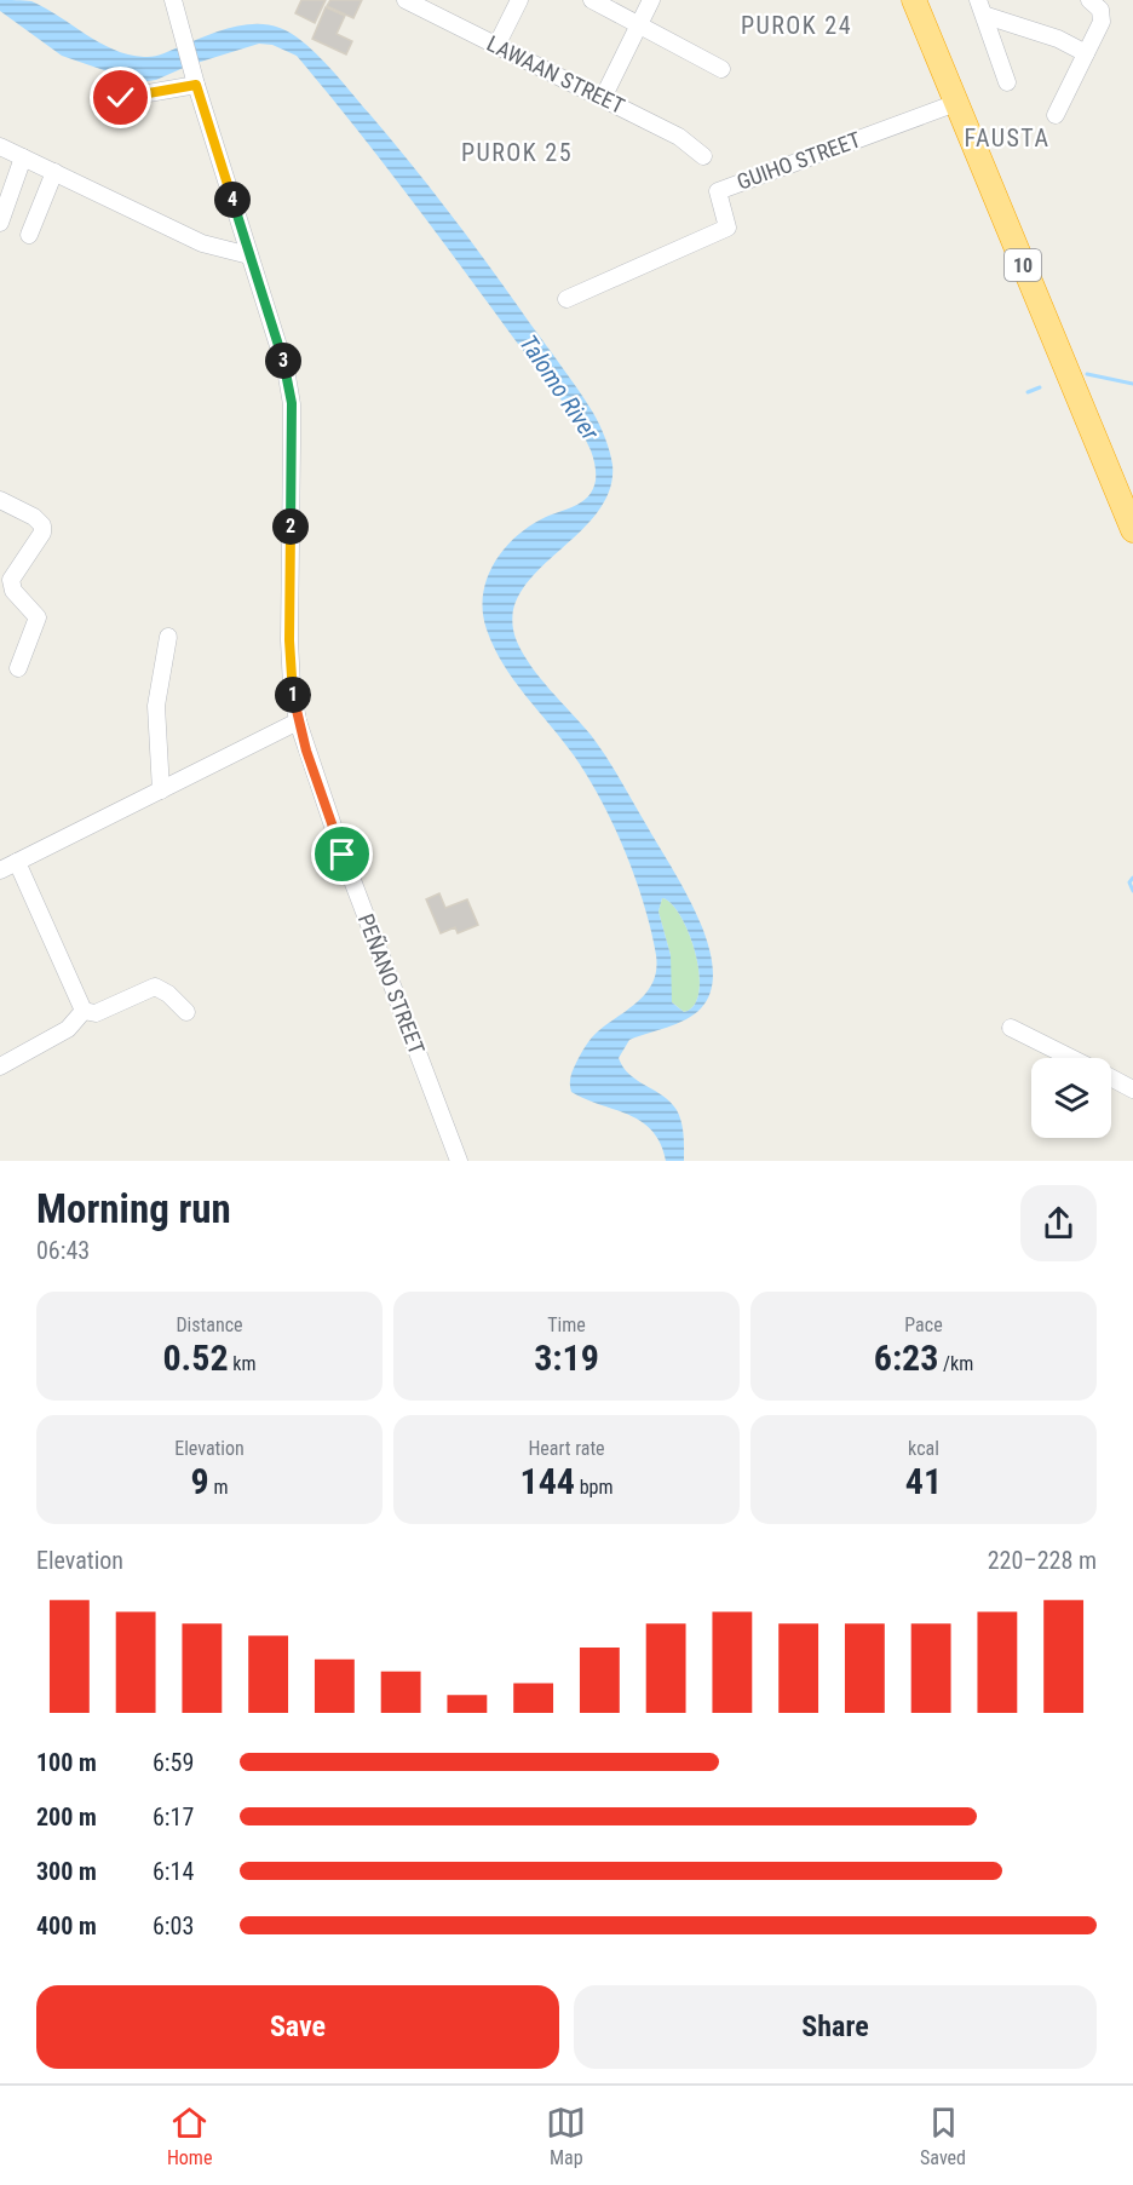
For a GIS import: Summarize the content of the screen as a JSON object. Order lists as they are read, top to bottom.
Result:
{
  "streets": {
    "highway": ["10"],
    "street": ["LAWAAN STREET", "GUIHO STREET", "PEÑANO STREET"]
  },
  "crossings": [
    ["GUIHO STREET", "10"]
  ],
  "districts": ["PUROK 24", "FAUSTA", "PUROK 25"],
  "water": ["Talomo River"],
  "page": {
    "pins": [
      "4",
      "3",
      "2",
      "1"
    ],
    "heading": ["Morning run", "06:43"],
    "stats": [
      ["Distance", "0.52 km"],
      ["Time", "3:19"],
      ["Pace", "6:23 /km"],
      ["Elevation", "9 m"],
      ["Heart rate", "144 bpm"],
      ["kcal", "41"]
    ],
    "chart": ["Elevation", "220–228 m"],
    "list": [
      {
        "name": "100 m",
        "note": "6:59"
      },
      {
        "name": "200 m",
        "note": "6:17"
      },
      {
        "name": "300 m",
        "note": "6:14"
      },
      {
        "name": "400 m",
        "note": "6:03"
      }
    ],
    "buttons": ["Save", "Share"],
    "tabs": ["Home", "Map", "Saved"]
  }
}
